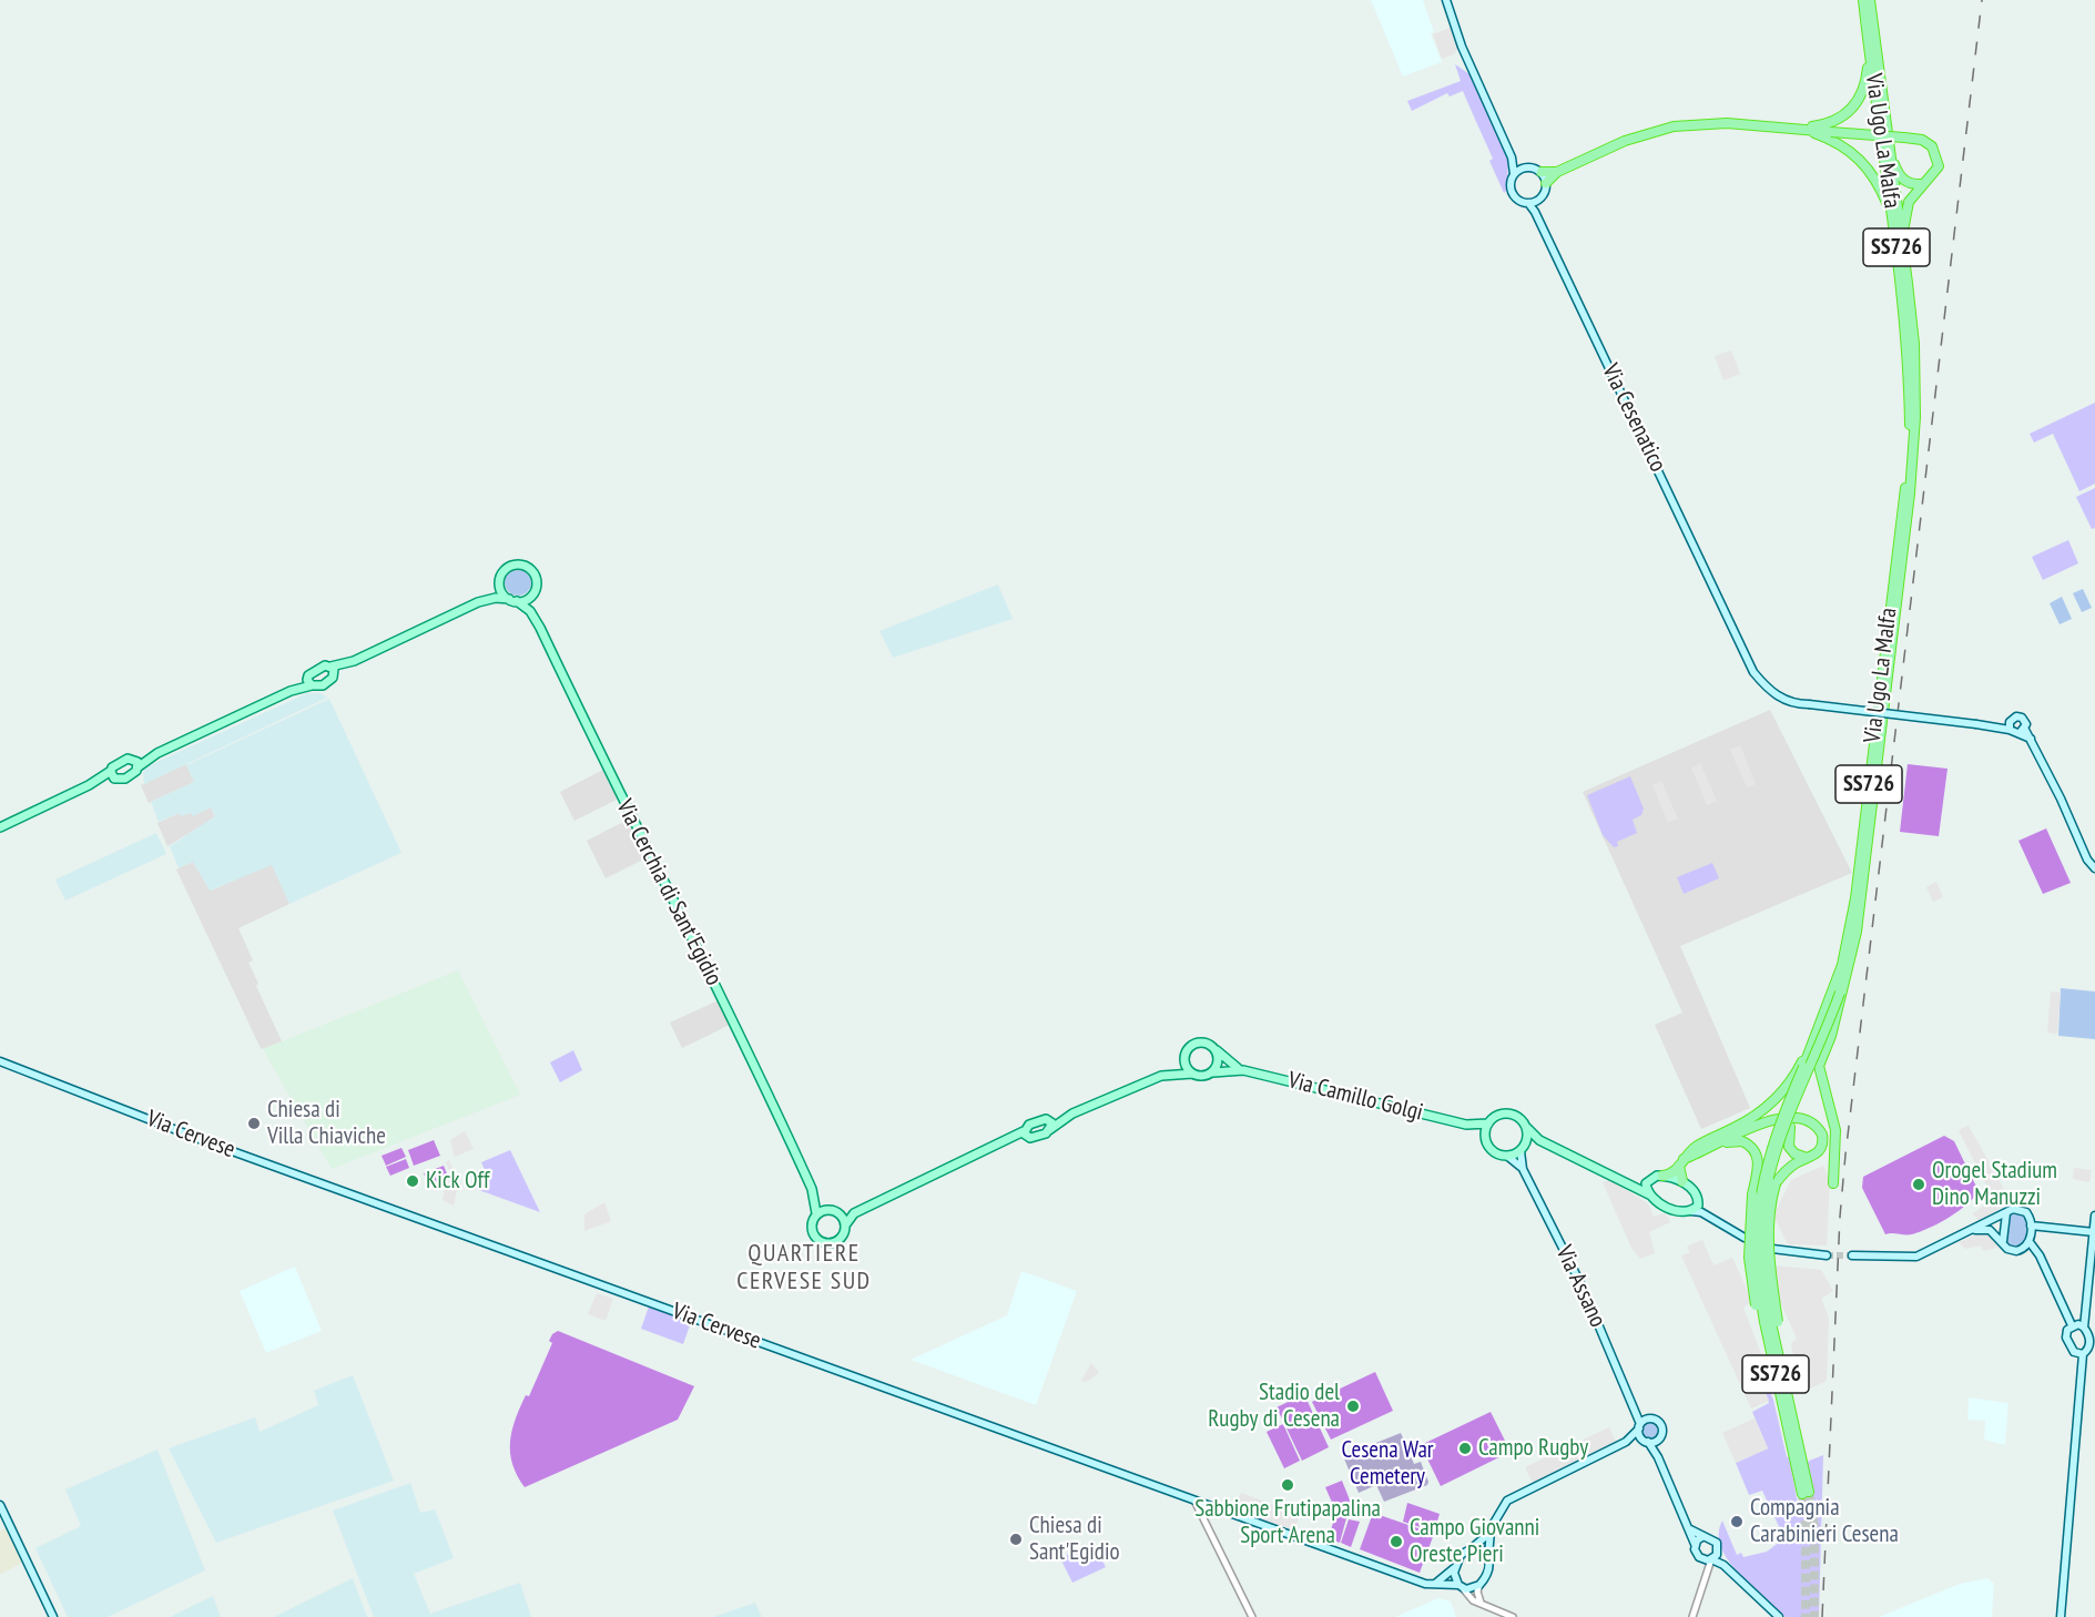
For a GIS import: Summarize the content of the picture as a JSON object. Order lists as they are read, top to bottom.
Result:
{
  "streets": {
    "highway": ["Via Ugo La Malfa", "SS726"],
    "main road": [
      "Via Cesenatico",
      "Via Cerchia di Sant'Egidio",
      "Via Camillo Golgi",
      "Via Cervese",
      "Via Assano"
    ]
  },
  "crossings": [
    ["Via Camillo Golgi", "Via Assano"]
  ],
  "districts": ["QUARTIERE CERVESE SUD"],
  "parks": ["Cesena War Cemetery"],
  "places": [
    "Chiesa di Villa Chiaviche",
    "Kick Off",
    "Orogel Stadium Dino Manuzzi",
    "Stadio del Rugby di Cesena",
    "Campo Rugby",
    "Sabbione Frutipapalina Sport Arena",
    "Compagnia Carabinieri Cesena",
    "Chiesa di Sant'Egidio",
    "Campo Giovanni Oreste Pieri"
  ]
}
